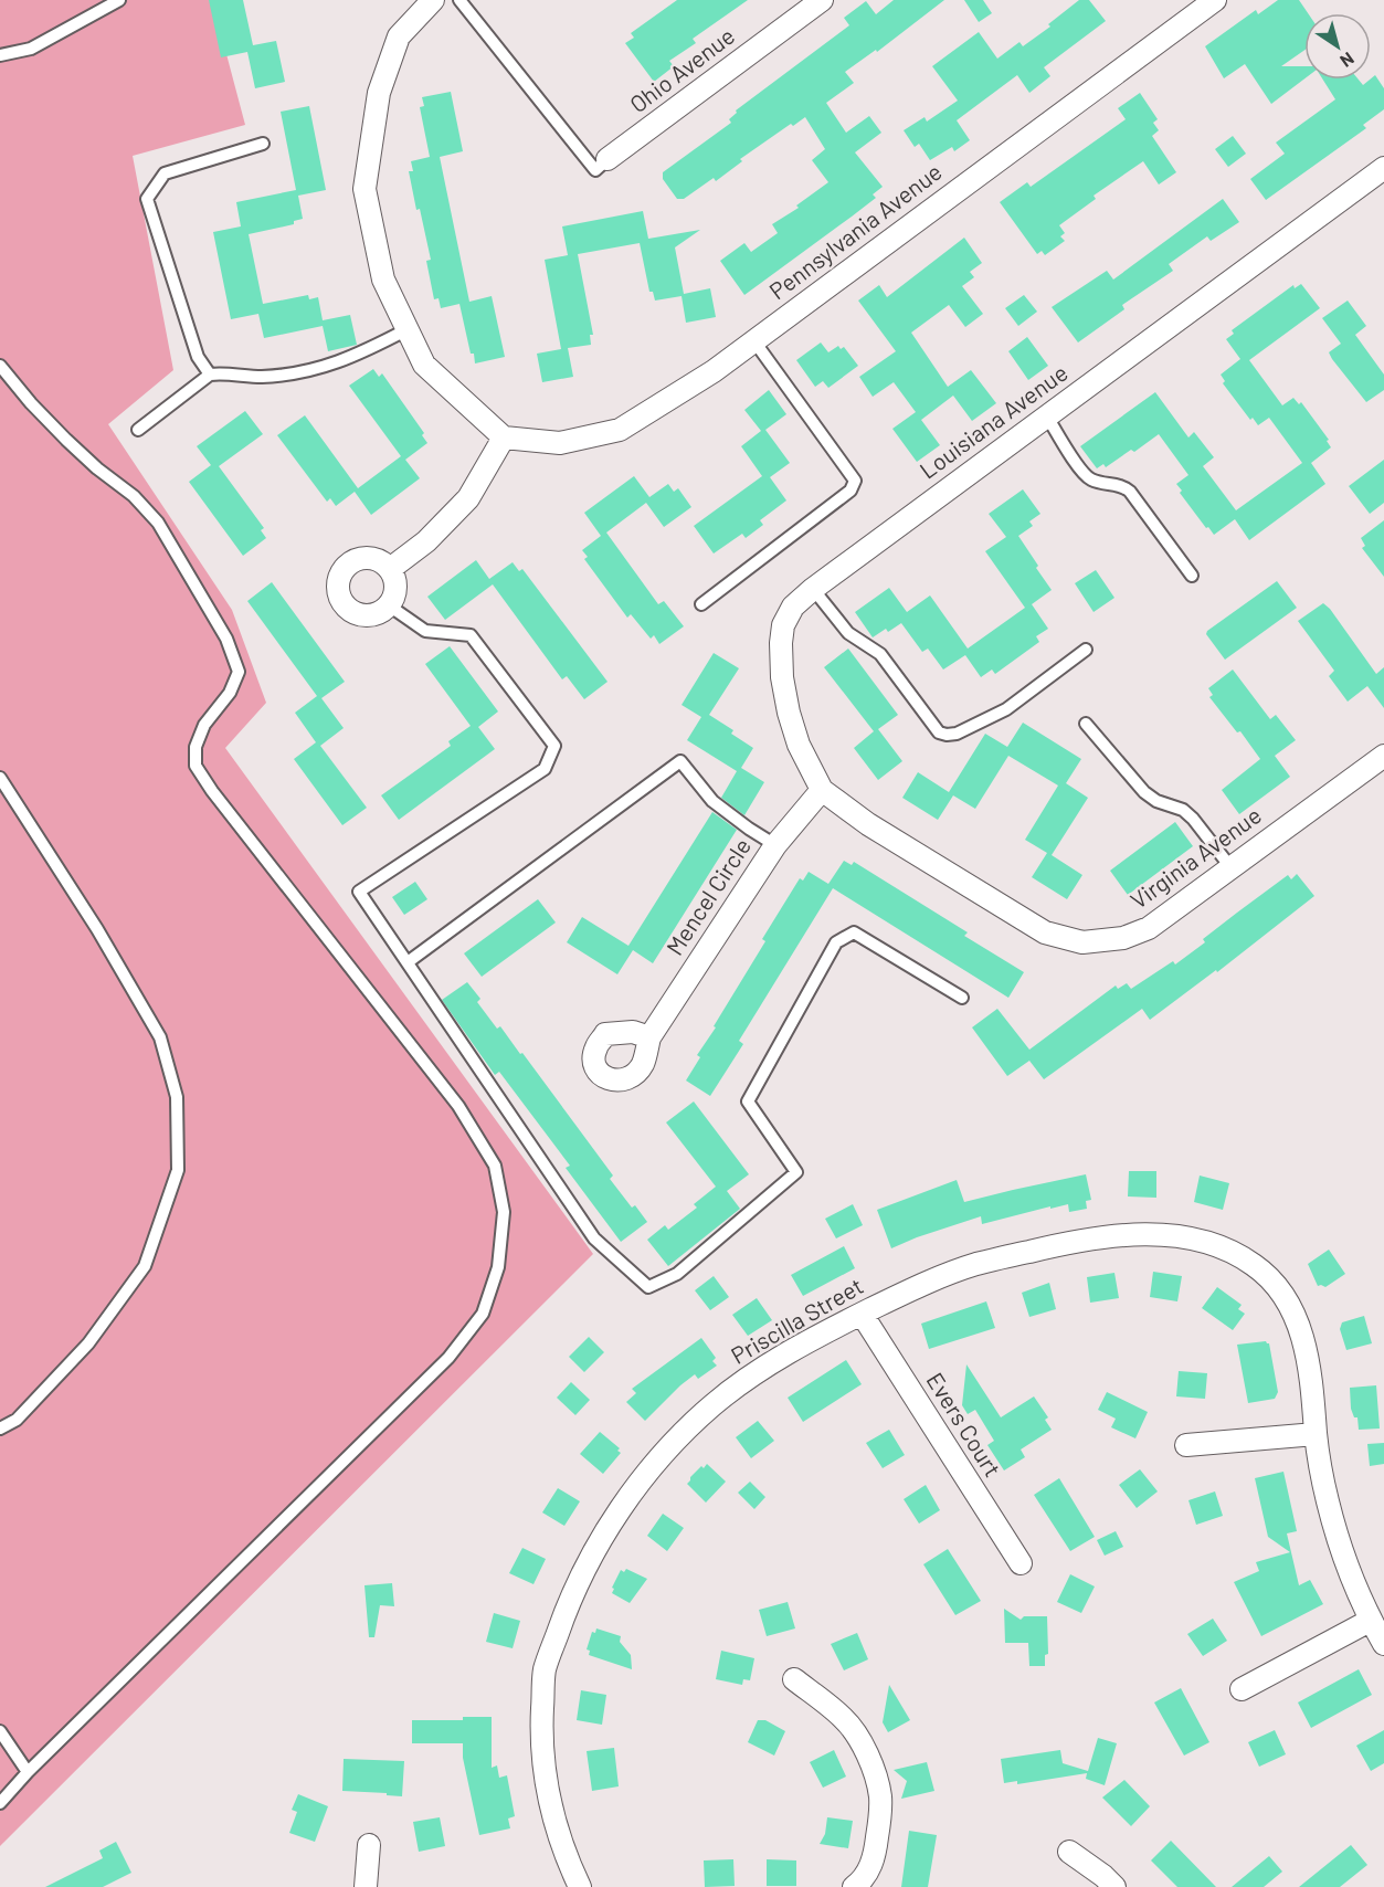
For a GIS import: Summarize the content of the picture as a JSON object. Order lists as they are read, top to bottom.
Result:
{
  "streets": {
    "street": [
      "Ohio Avenue",
      "Pennsylvania Avenue",
      "Louisiana Avenue",
      "Virginia Avenue",
      "Mencel Circle",
      "Priscilla Street",
      "Evers Court"
    ]
  },
  "crossings": [
    ["Louisiana Avenue", "Virginia Avenue"],
    ["Louisiana Avenue", "Mencel Circle"],
    ["Virginia Avenue", "Mencel Circle"],
    ["Priscilla Street", "Evers Court"]
  ],
  "north": "bottom right"
}
